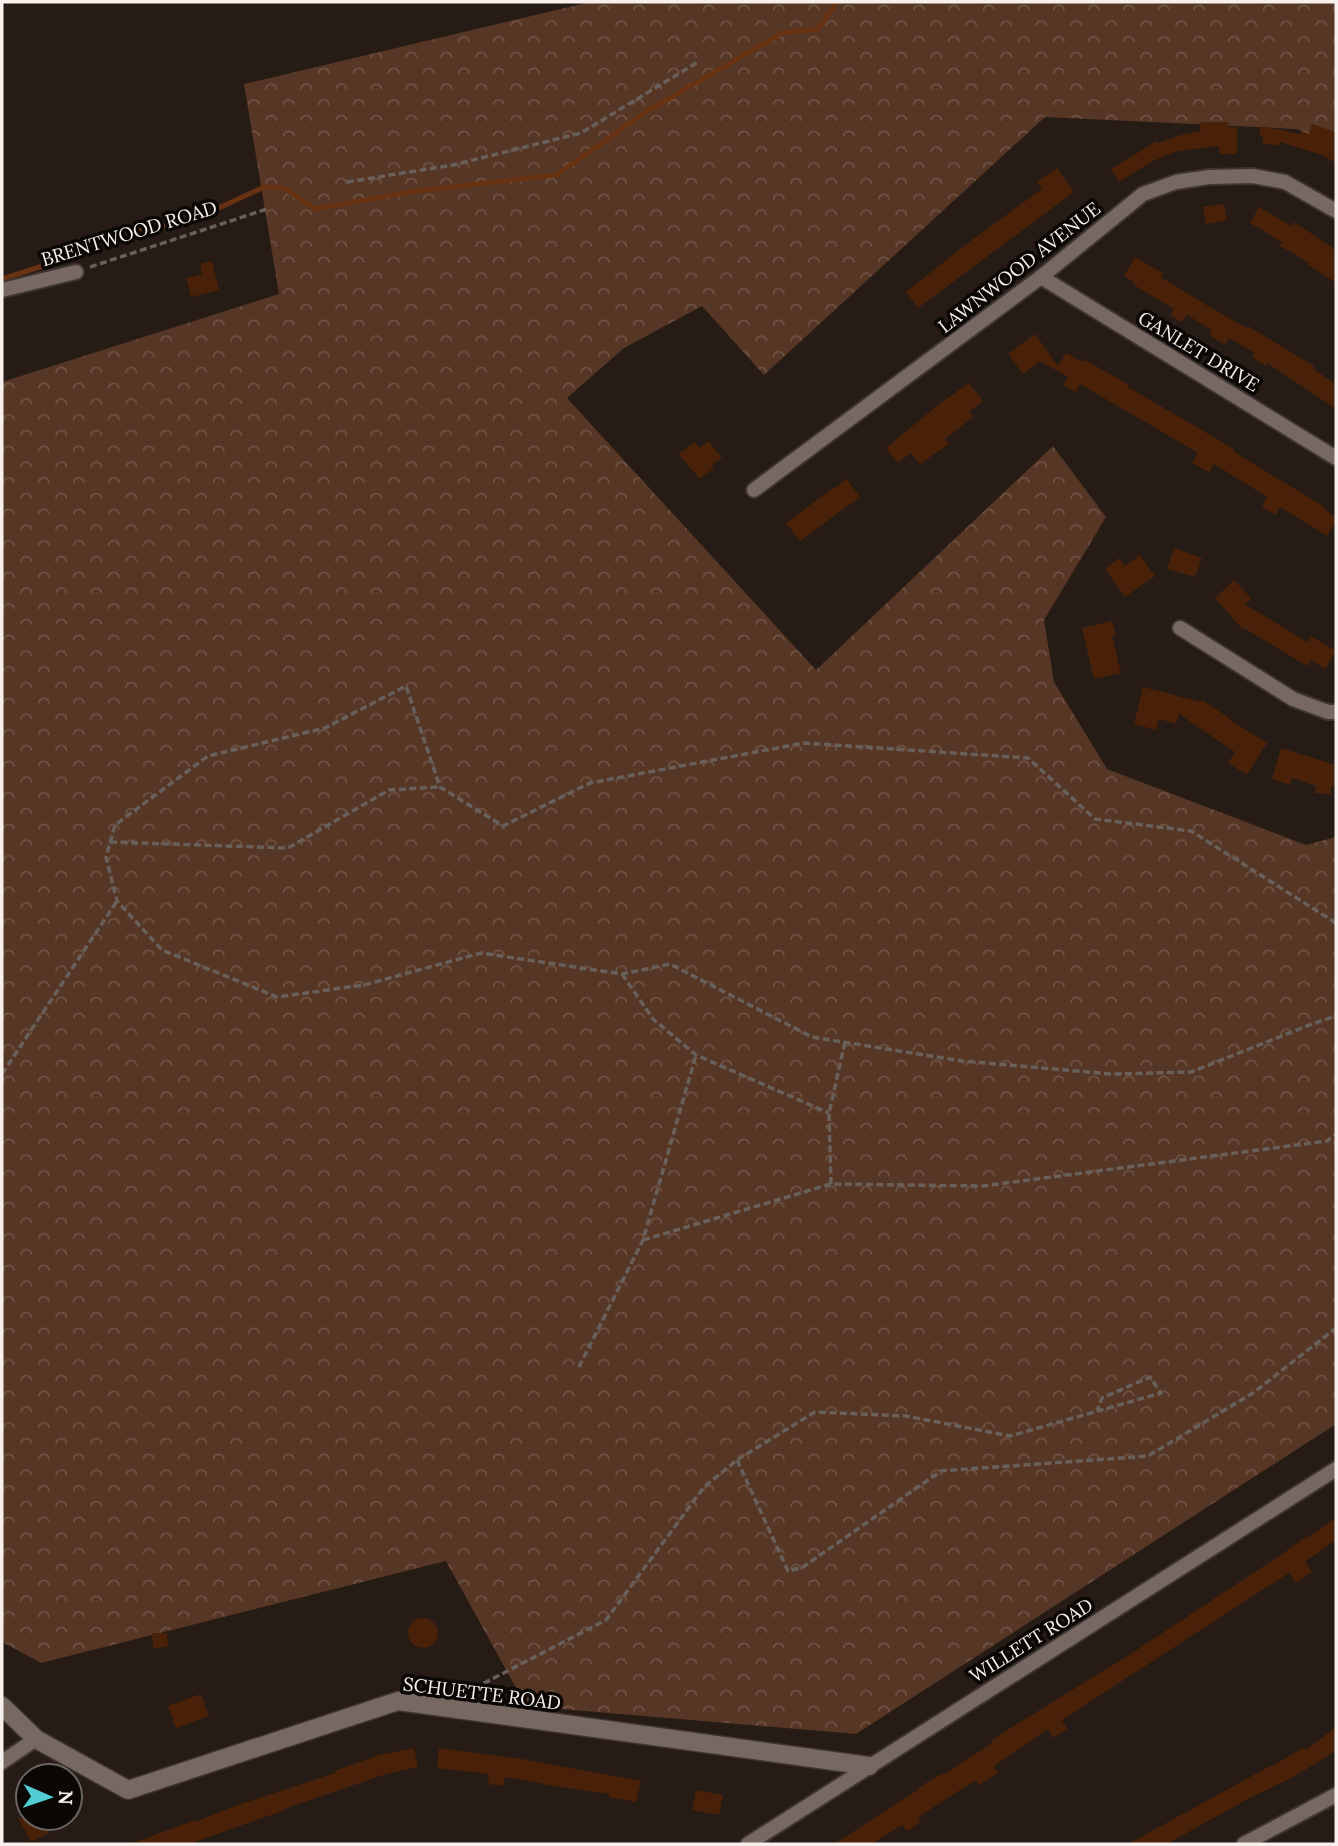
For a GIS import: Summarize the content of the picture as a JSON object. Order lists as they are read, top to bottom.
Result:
{
  "streets": {
    "street": [
      "BRENTWOOD ROAD",
      "LAWNWOOD AVENUE",
      "GANLET DRIVE",
      "WILLETT ROAD",
      "SCHUETTE ROAD"
    ]
  },
  "crossings": [
    ["LAWNWOOD AVENUE", "GANLET DRIVE"],
    ["WILLETT ROAD", "SCHUETTE ROAD"]
  ],
  "north": "right"
}
